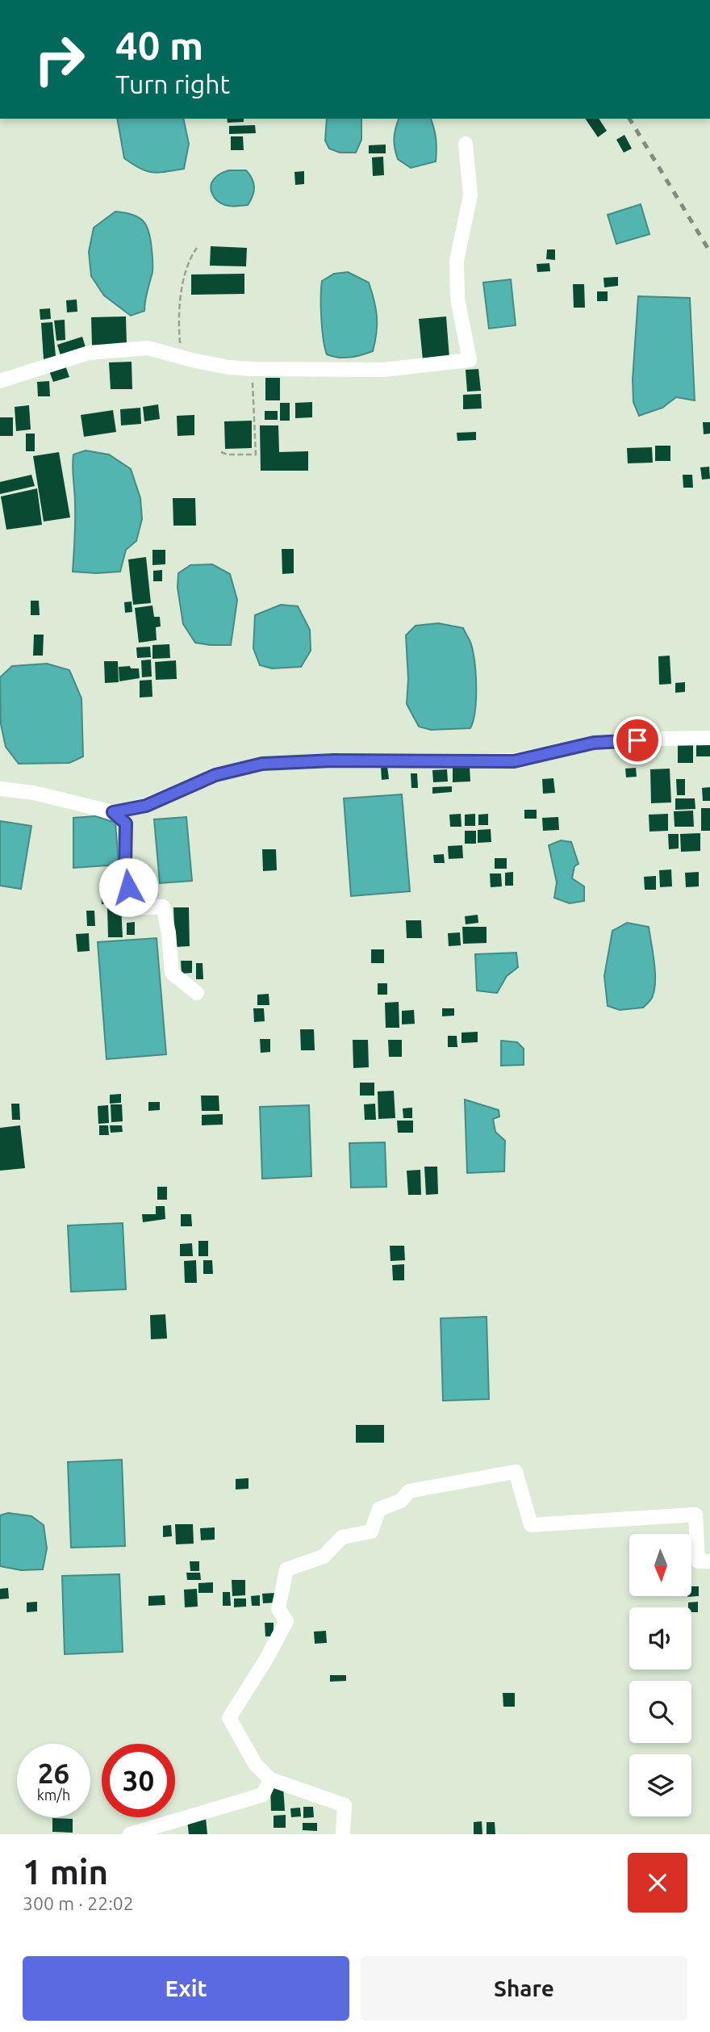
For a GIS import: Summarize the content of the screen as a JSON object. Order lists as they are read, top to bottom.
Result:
{
  "north": "bottom",
  "page": {
    "turn": ["40 m", "Turn right"],
    "speed": "26 km/h",
    "limit": "30",
    "heading": ["1 min", "300 m · 22:02"],
    "buttons": ["Exit", "Share"]
  }
}
